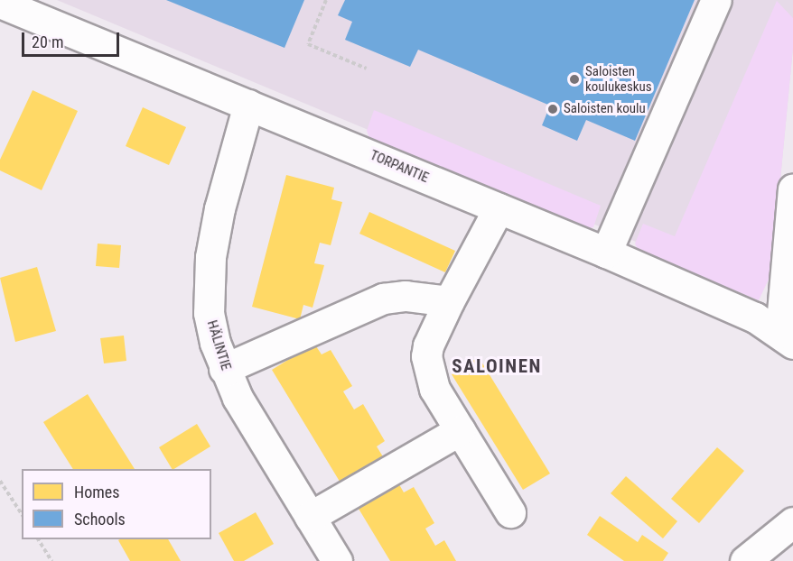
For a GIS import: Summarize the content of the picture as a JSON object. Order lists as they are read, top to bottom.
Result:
{
  "streets": {
    "street": ["TORPANTIE", "HÄLINTIE"]
  },
  "crossings": [
    ["TORPANTIE", "HÄLINTIE"]
  ],
  "districts": ["SALOINEN"],
  "places": ["Saloisten koulukeskus", "Saloisten koulu"],
  "legend": ["Homes", "Schools"],
  "scale_bar": "20 m"
}
